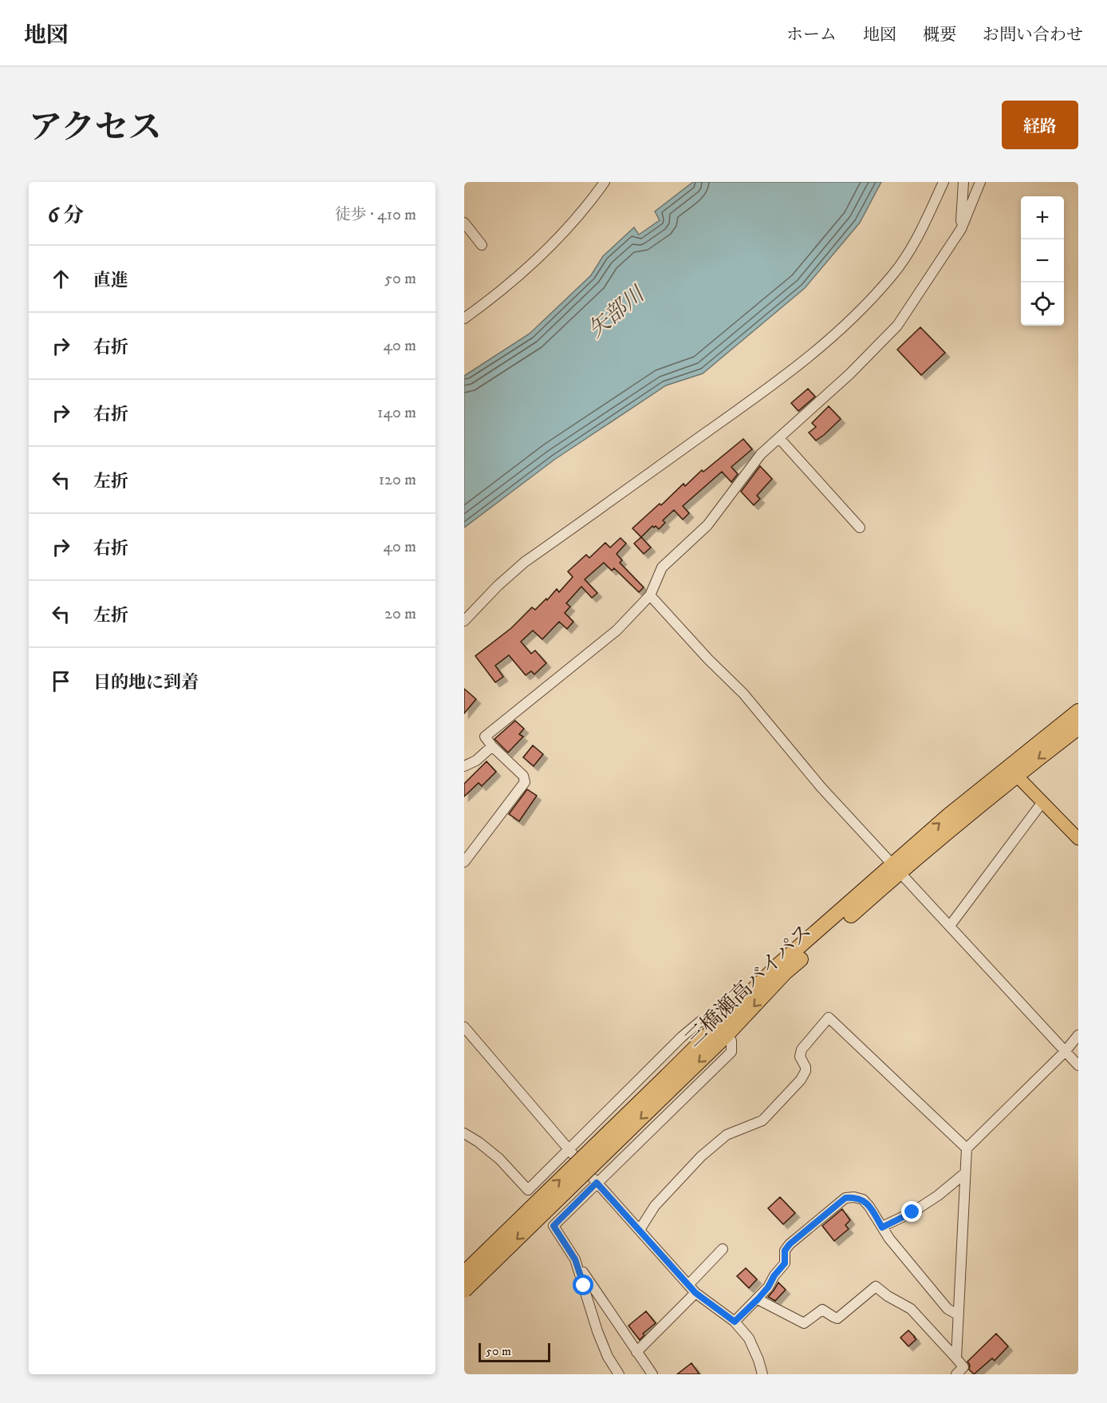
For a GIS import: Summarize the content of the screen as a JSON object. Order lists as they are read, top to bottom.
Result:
{
  "streets": {
    "highway": ["三橋瀬高バイパス"]
  },
  "water": ["矢部川"],
  "scale_bar": "50 m",
  "page": {
    "header": "地図",
    "nav": [
      "ホーム",
      "地図",
      "概要",
      "お問い合わせ"
    ],
    "title": "アクセス",
    "buttons": "経路",
    "heading": ["6 分", "徒歩 · 410 m"],
    "map_buttons": ["+", "−"],
    "list": [
      ["直進", "50 m"],
      ["右折", "40 m"],
      ["右折", "140 m"],
      ["左折", "120 m"],
      ["右折", "40 m"],
      ["左折", "20 m"],
      "目的地に到着"
    ],
    "scale": "50 m"
  }
}
